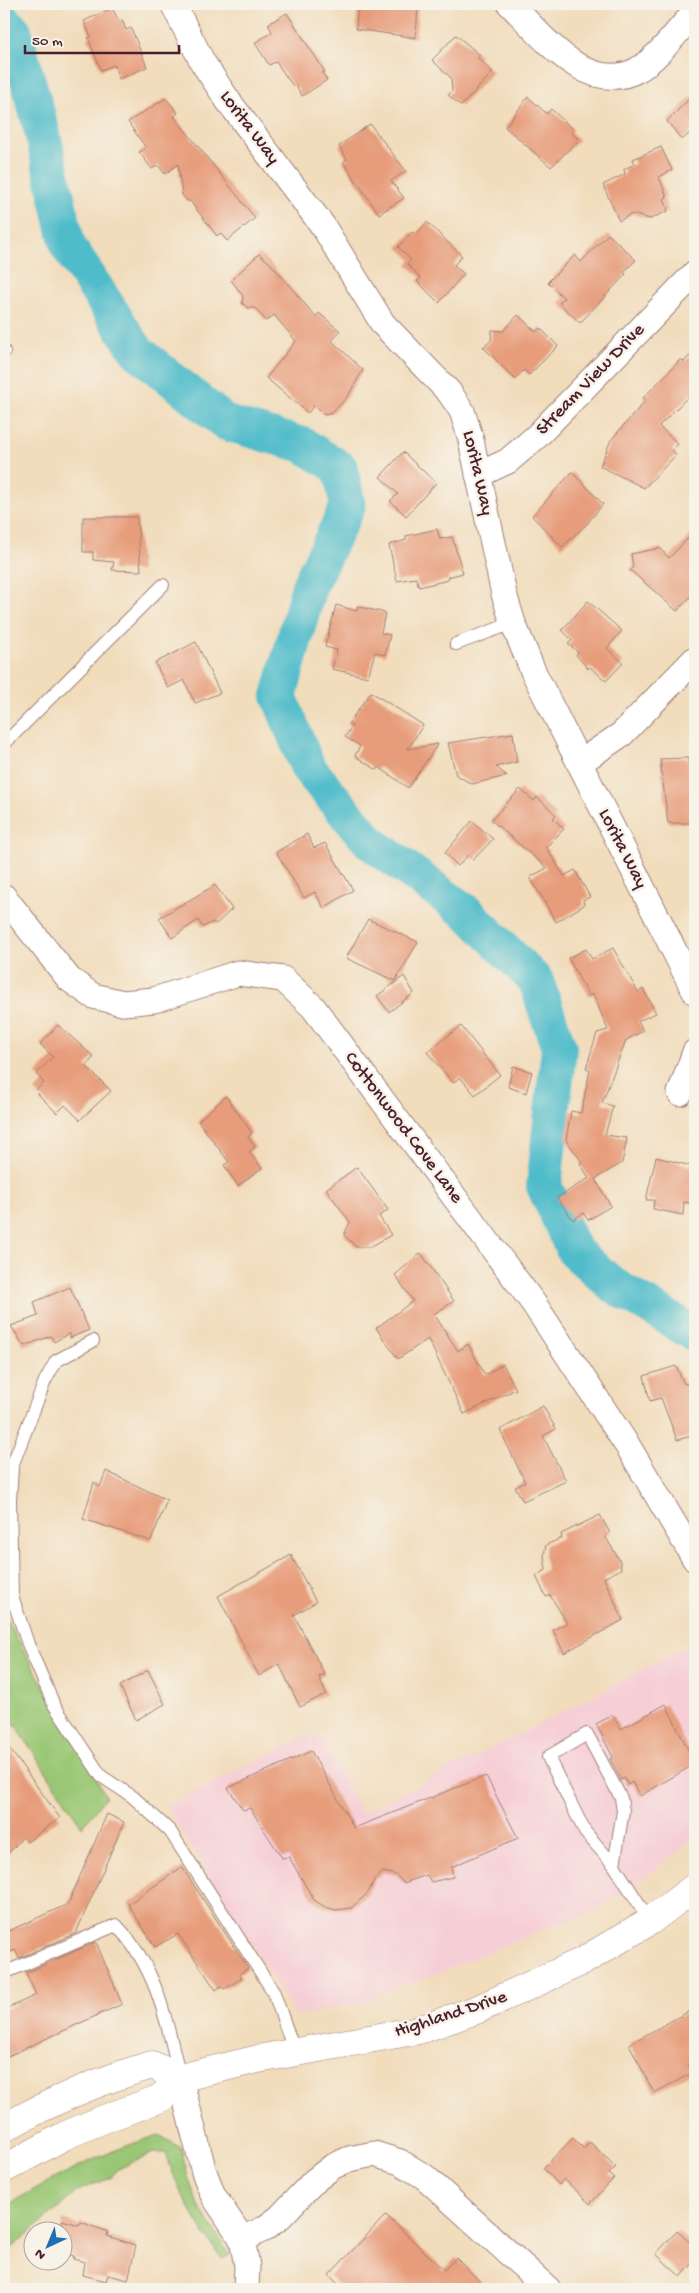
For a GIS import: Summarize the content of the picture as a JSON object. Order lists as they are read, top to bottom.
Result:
{
  "streets": {
    "main road": ["Highland Drive"],
    "street": ["Lorita Way", "Stream View Drive", "Cottonwood Cove Lane"]
  },
  "crossings": [
    ["Lorita Way", "Stream View Drive"]
  ],
  "scale_bar": "50 m",
  "north": "bottom left"
}
